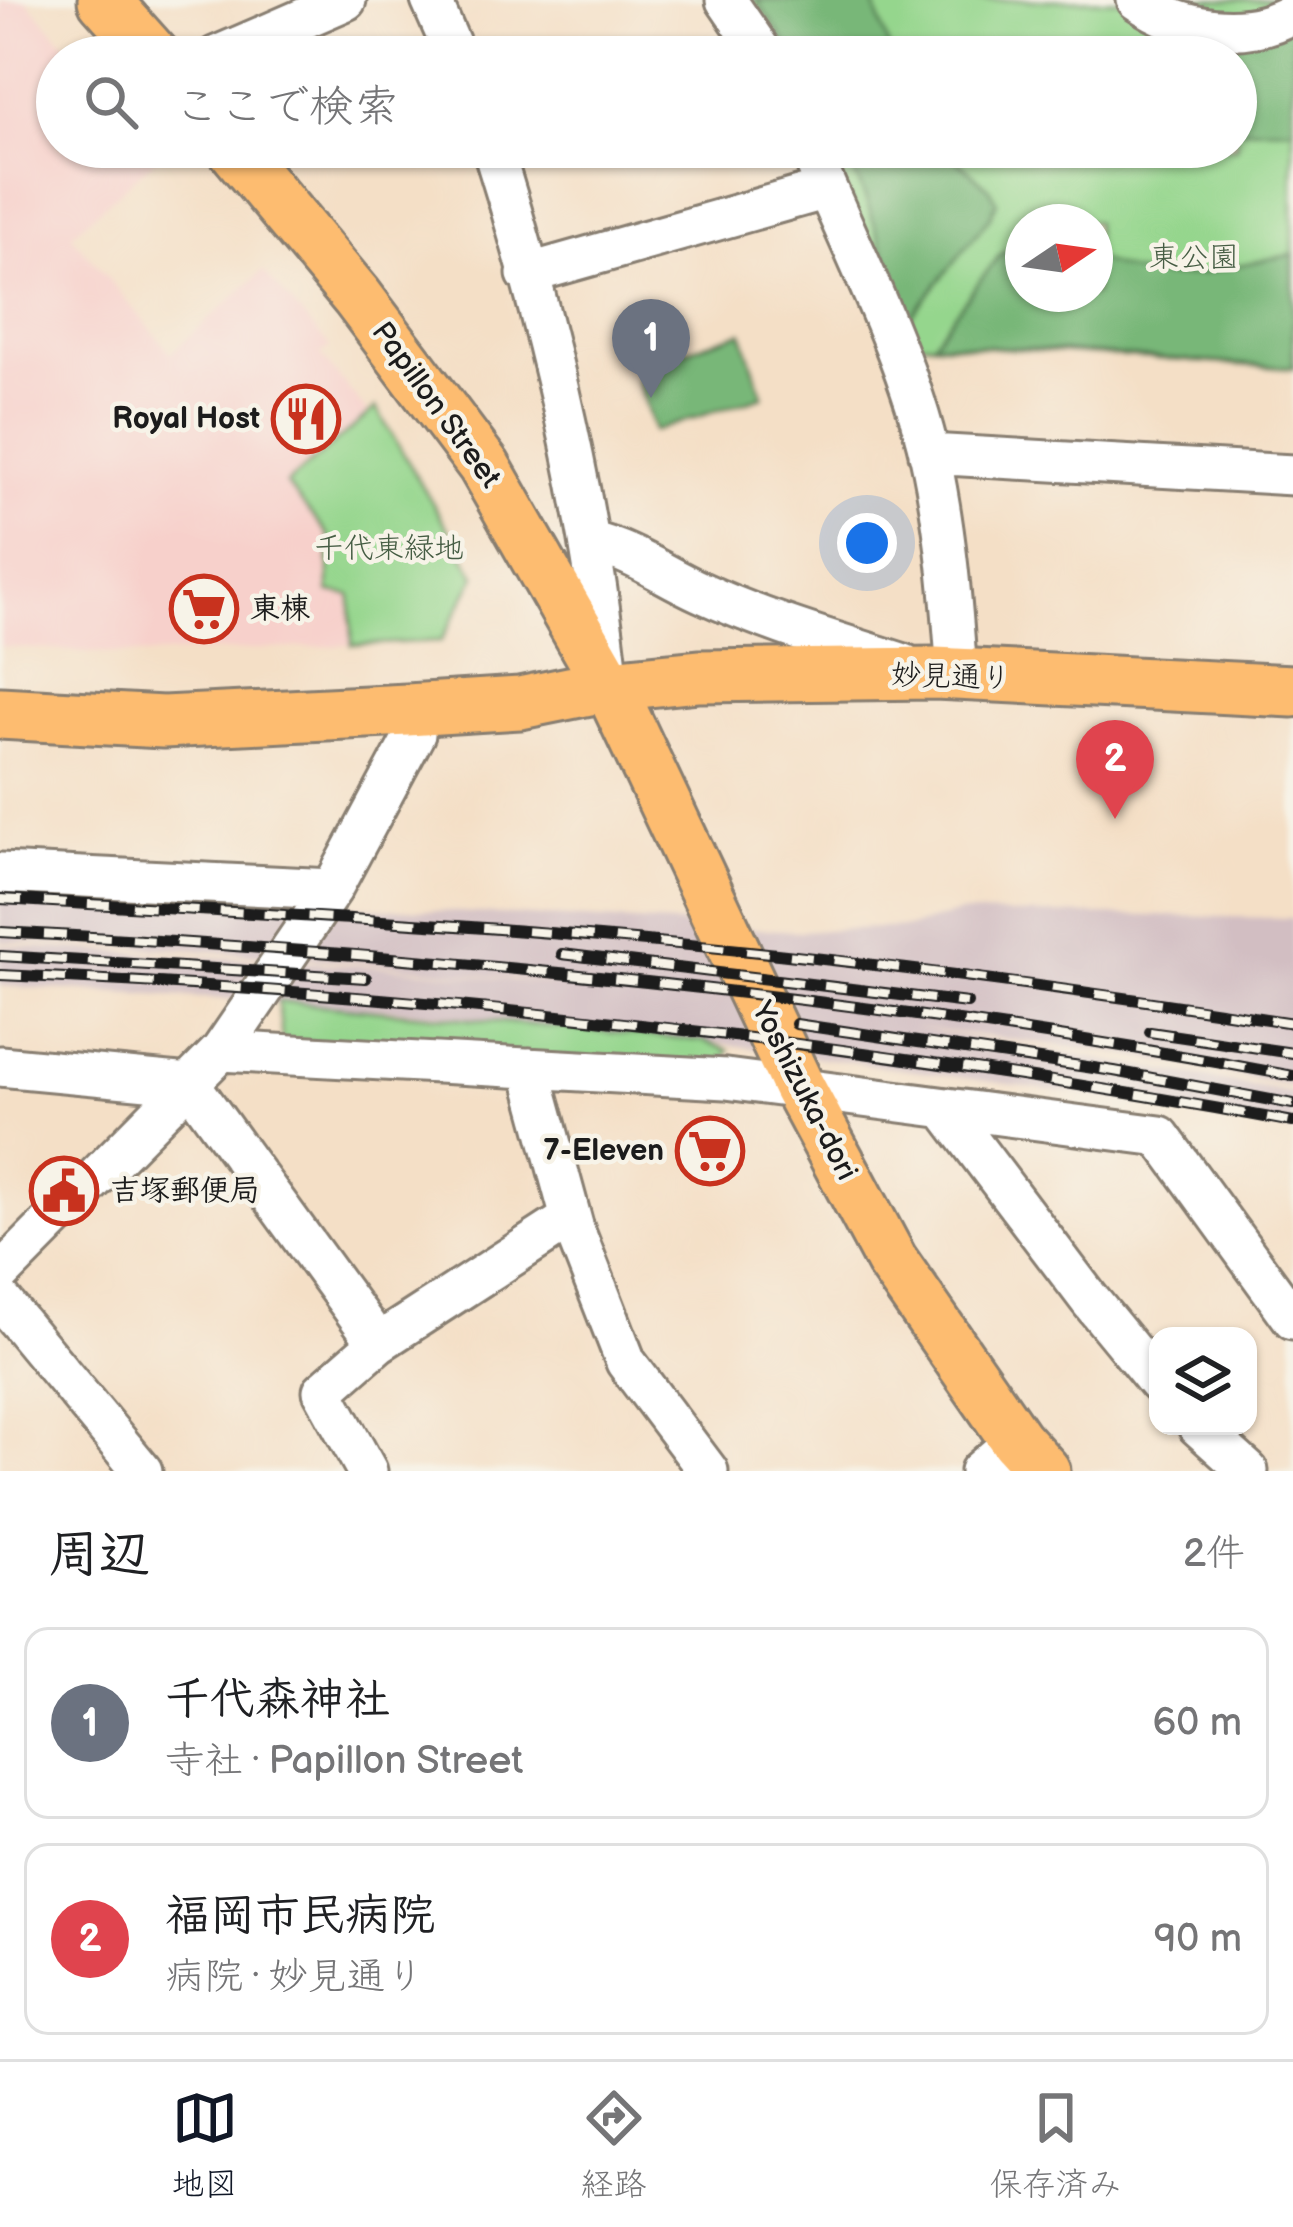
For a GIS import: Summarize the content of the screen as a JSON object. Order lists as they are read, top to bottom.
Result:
{
  "streets": {
    "main road": ["Papillon Street", "妙見通り", "Yoshizuka-dori"]
  },
  "crossings": [
    ["Papillon Street", "妙見通り"],
    ["Papillon Street", "Yoshizuka-dori"],
    ["妙見通り", "Yoshizuka-dori"]
  ],
  "parks": ["東公園", "千代東緑地"],
  "places": {
    "restaurant": ["Royal Host"],
    "supermarket": ["東棟", "7-Eleven"],
    "public building": ["吉塚郵便局"]
  },
  "north": "right",
  "page": {
    "search": "ここで検索",
    "pins": ["1", "2"],
    "heading": ["周辺", "2件"],
    "list": [
      {
        "mark": "1",
        "name": "千代森神社",
        "note": "寺社 · Papillon Street",
        "value": "60 m"
      },
      {
        "mark": "2",
        "name": "福岡市民病院",
        "note": "病院 · 妙見通り",
        "value": "90 m"
      }
    ],
    "nav": ["地図", "経路", "保存済み"]
  }
}
